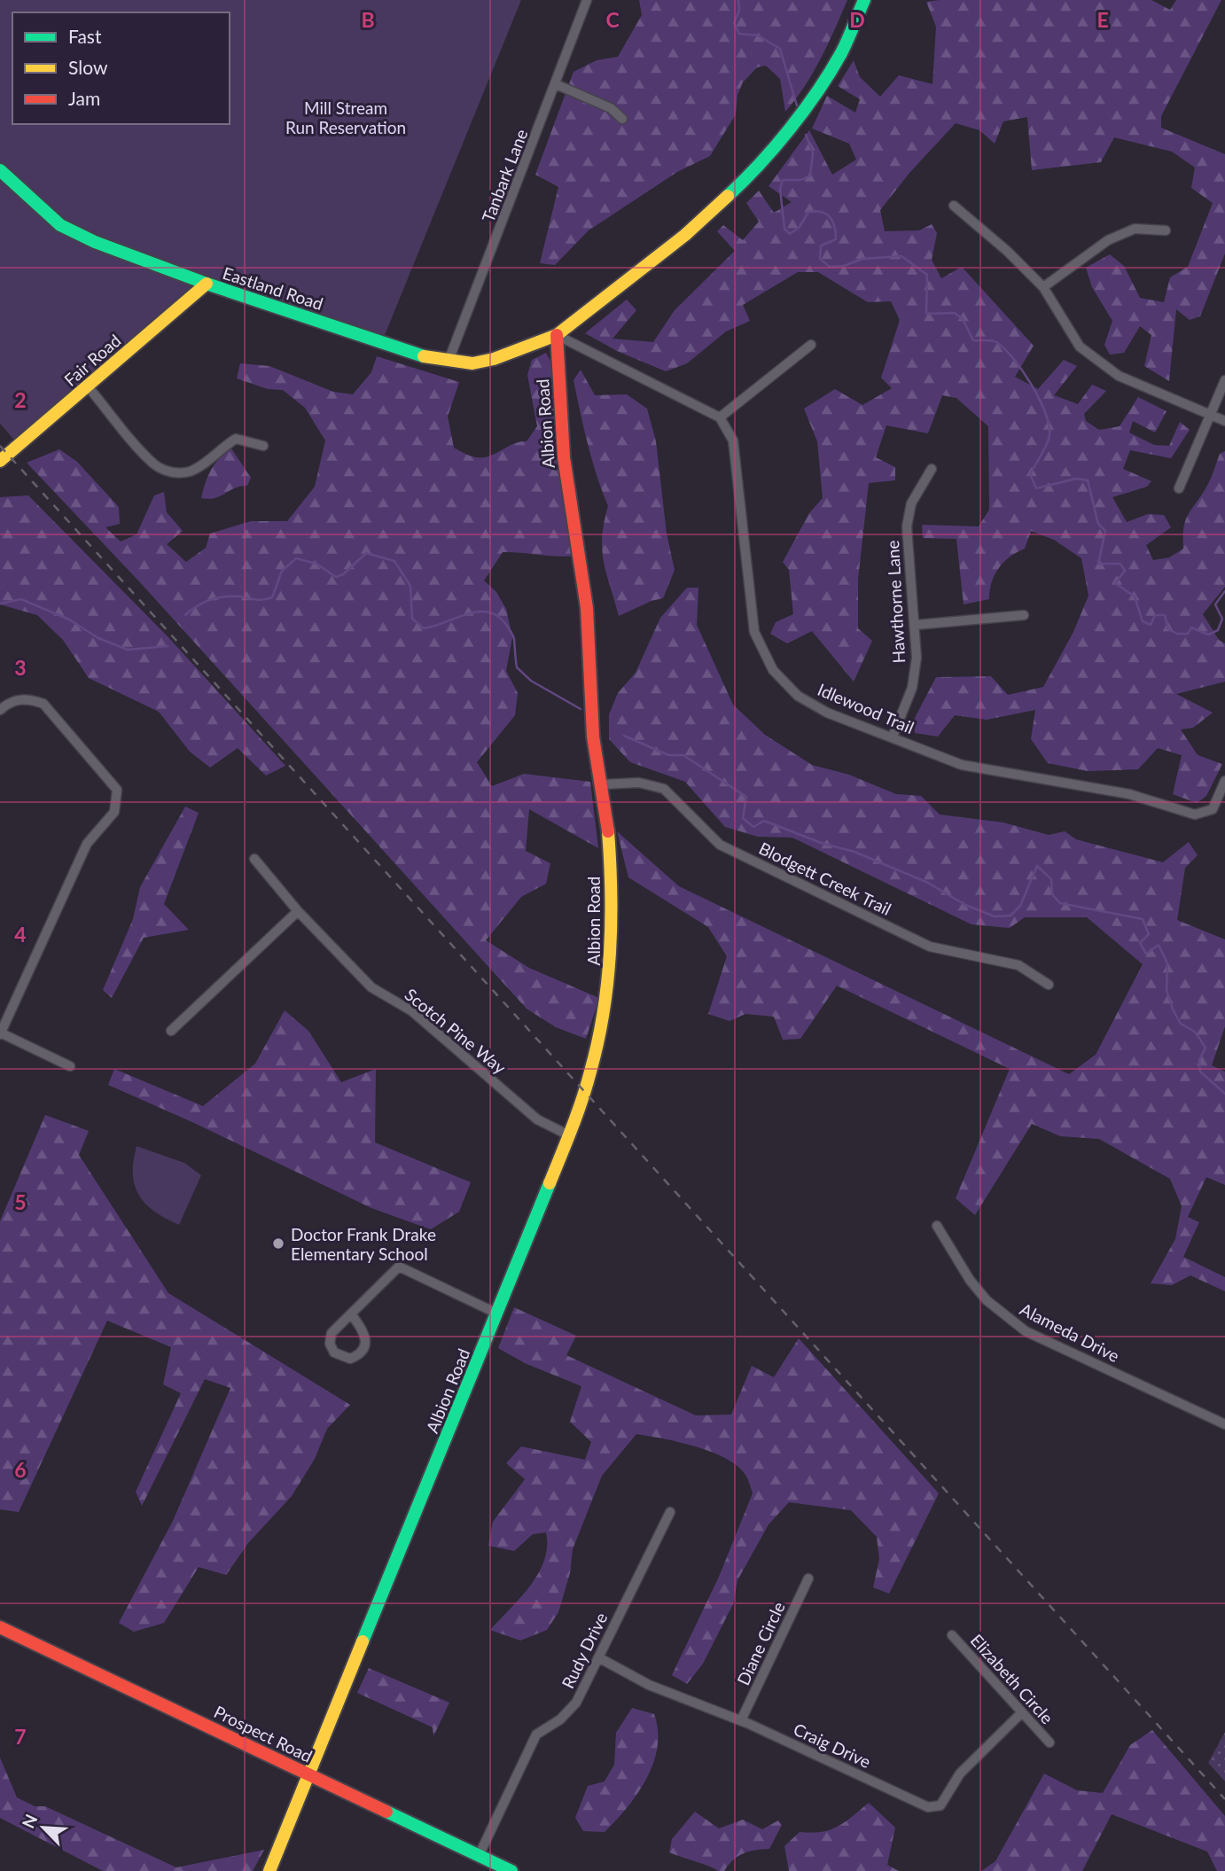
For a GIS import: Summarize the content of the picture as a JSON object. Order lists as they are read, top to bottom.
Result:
{
  "streets": {
    "street": [
      "Tanbark Lane",
      "Eastland Road",
      "Fair Road",
      "Albion Road",
      "Hawthorne Lane",
      "Idlewood Trail",
      "Blodgett Creek Trail",
      "Scotch Pine Way",
      "Alameda Drive",
      "Diane Circle",
      "Rudy Drive",
      "Elizabeth Circle",
      "Prospect Road",
      "Craig Drive"
    ]
  },
  "crossings": [
    ["Tanbark Lane", "Eastland Road"],
    ["Eastland Road", "Fair Road"],
    ["Eastland Road", "Albion Road"],
    ["Albion Road", "Blodgett Creek Trail"],
    ["Albion Road", "Scotch Pine Way"],
    ["Albion Road", "Prospect Road"],
    ["Hawthorne Lane", "Idlewood Trail"],
    ["Diane Circle", "Craig Drive"],
    ["Rudy Drive", "Prospect Road"],
    ["Rudy Drive", "Craig Drive"],
    ["Elizabeth Circle", "Craig Drive"]
  ],
  "parks": ["Mill Stream Run Reservation"],
  "places": ["Doctor Frank Drake Elementary School"],
  "legend": ["Fast", "Slow", "Jam"],
  "north": "top left",
  "grid": {
    "columns": [
      "B",
      "C",
      "D",
      "E"
    ],
    "rows": [
      "2",
      "3",
      "4",
      "5",
      "6",
      "7"
    ]
  }
}
